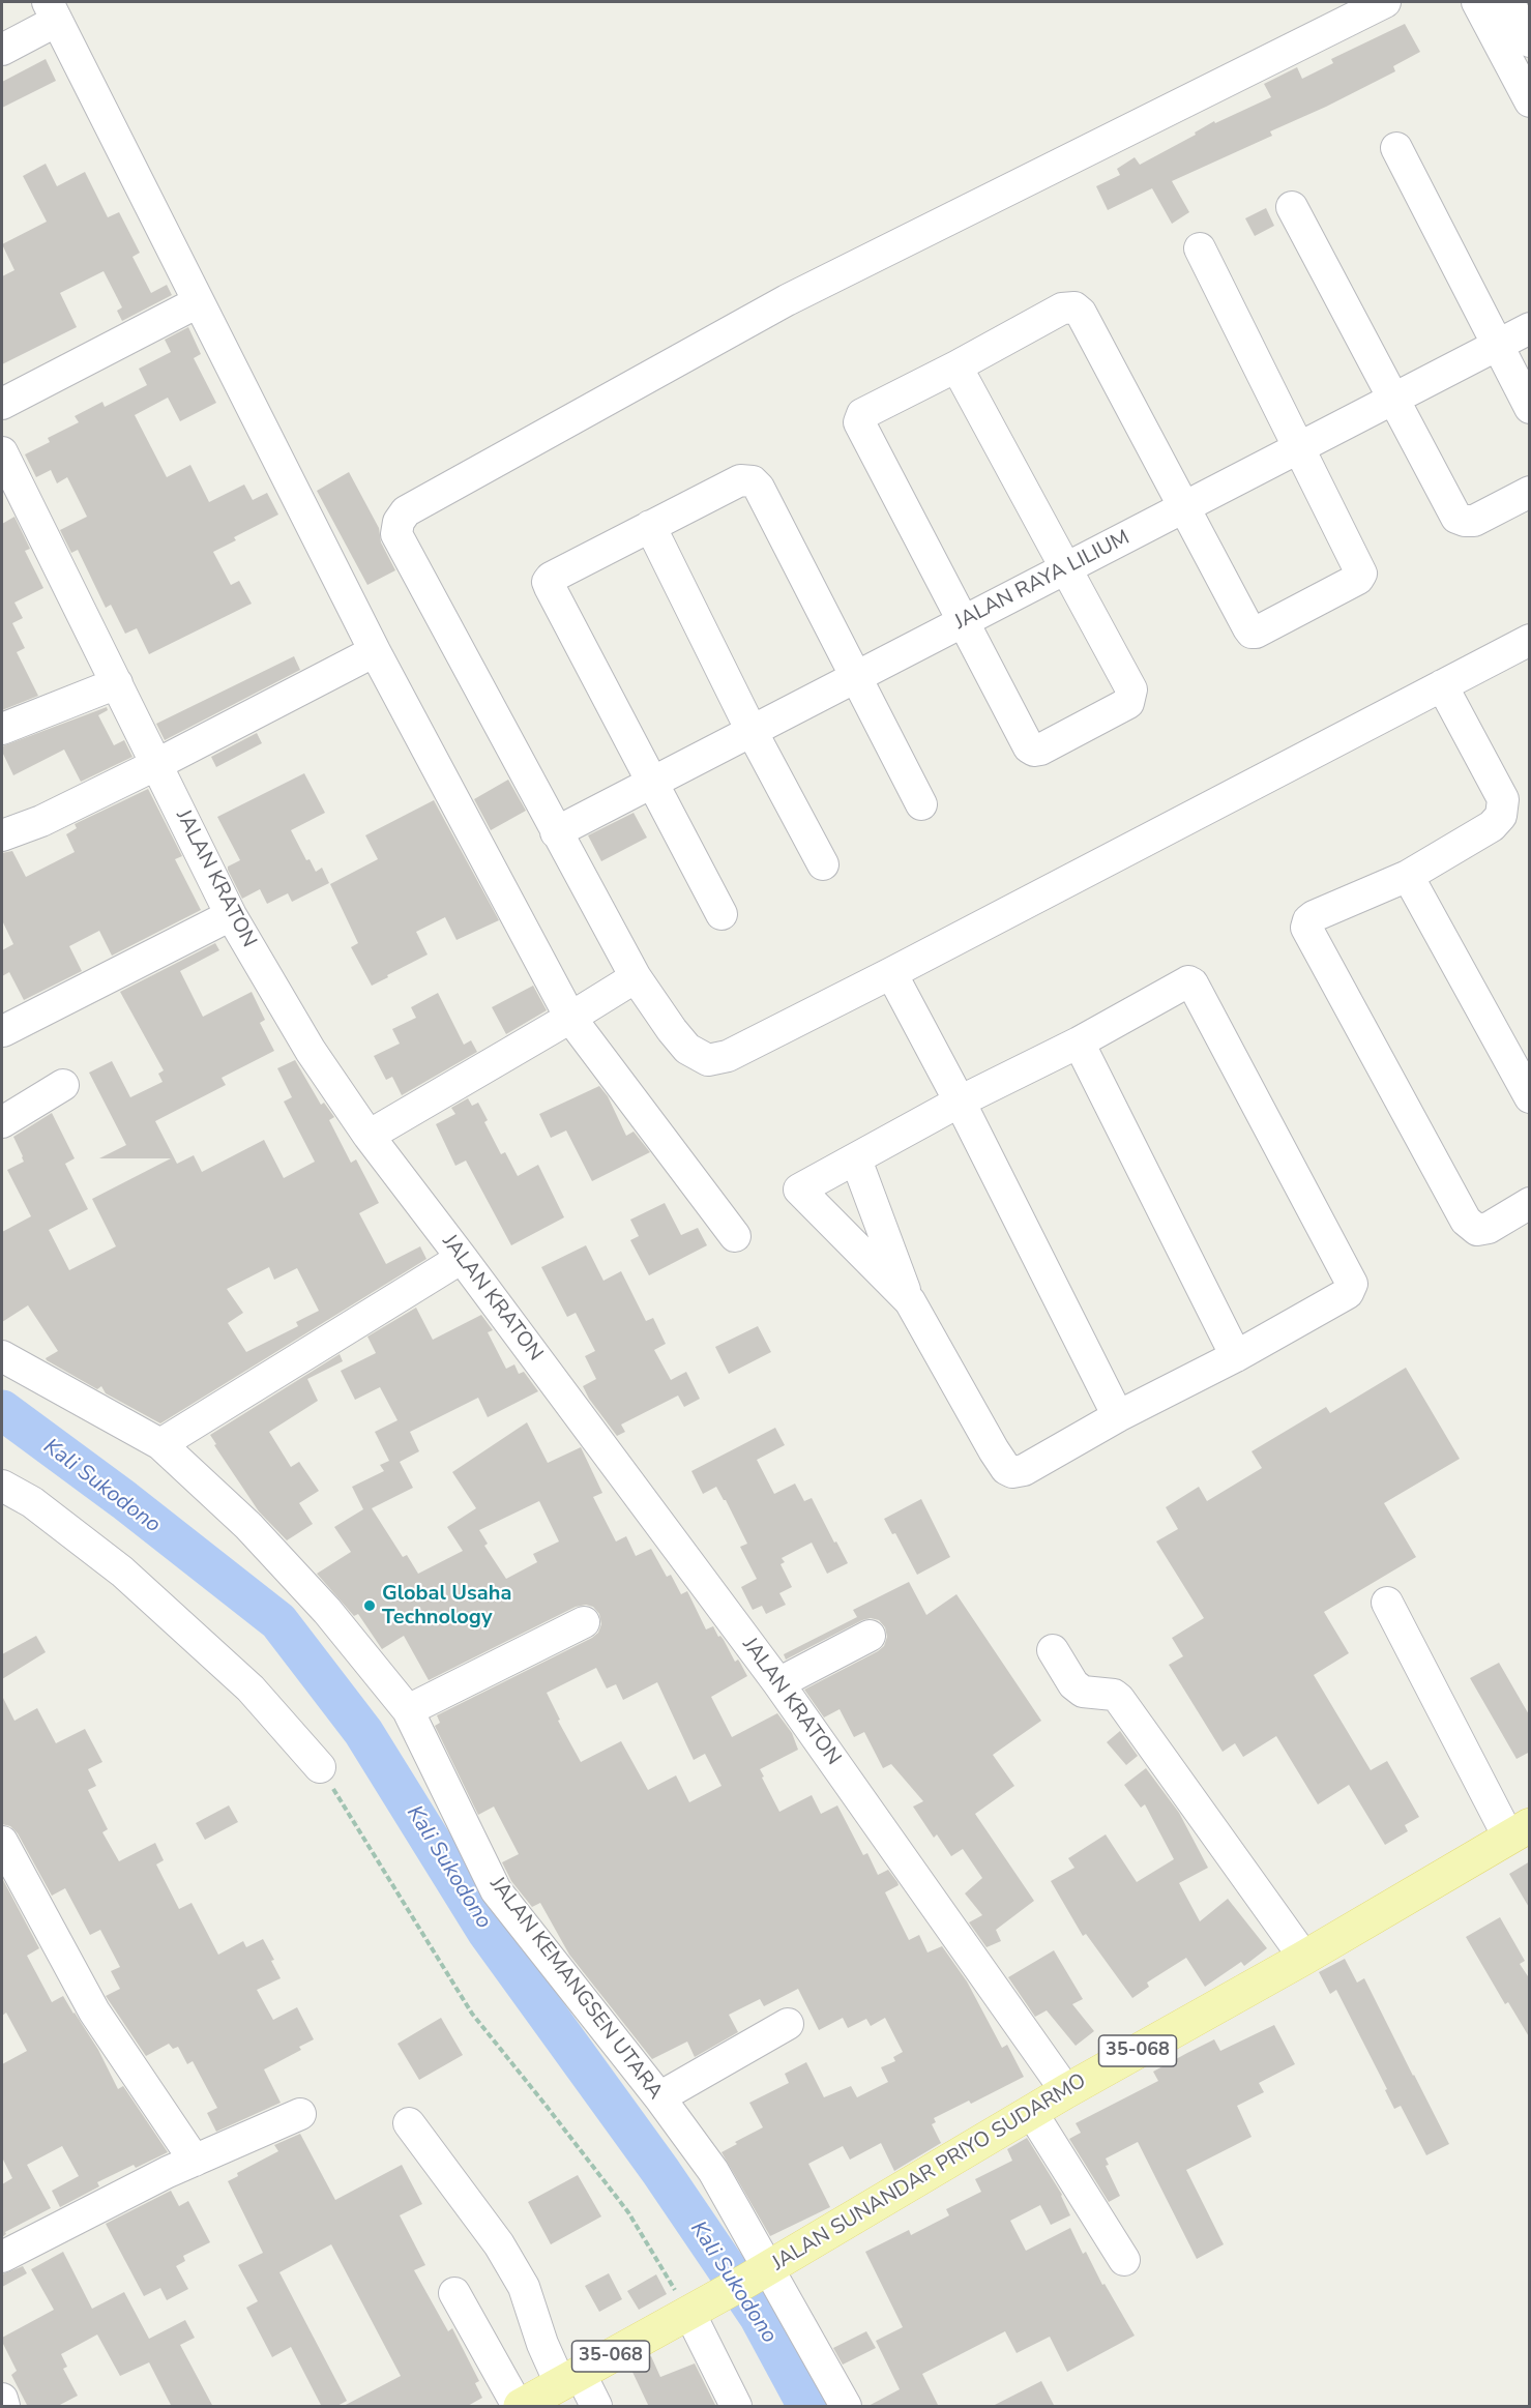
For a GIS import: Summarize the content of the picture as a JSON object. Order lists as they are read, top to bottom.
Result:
{
  "streets": {
    "main road": ["35-068", "JALAN SUNANDAR PRIYO SUDARMO"],
    "street": ["JALAN RAYA LILIUM", "JALAN KRATON", "JALAN KEMANGSEN UTARA"]
  },
  "crossings": [
    ["JALAN KRATON", "JALAN SUNANDAR PRIYO SUDARMO"],
    ["JALAN KEMANGSEN UTARA", "JALAN SUNANDAR PRIYO SUDARMO"]
  ],
  "water": ["Kali Sukodono"],
  "places": ["Global Usaha Technology"]
}
